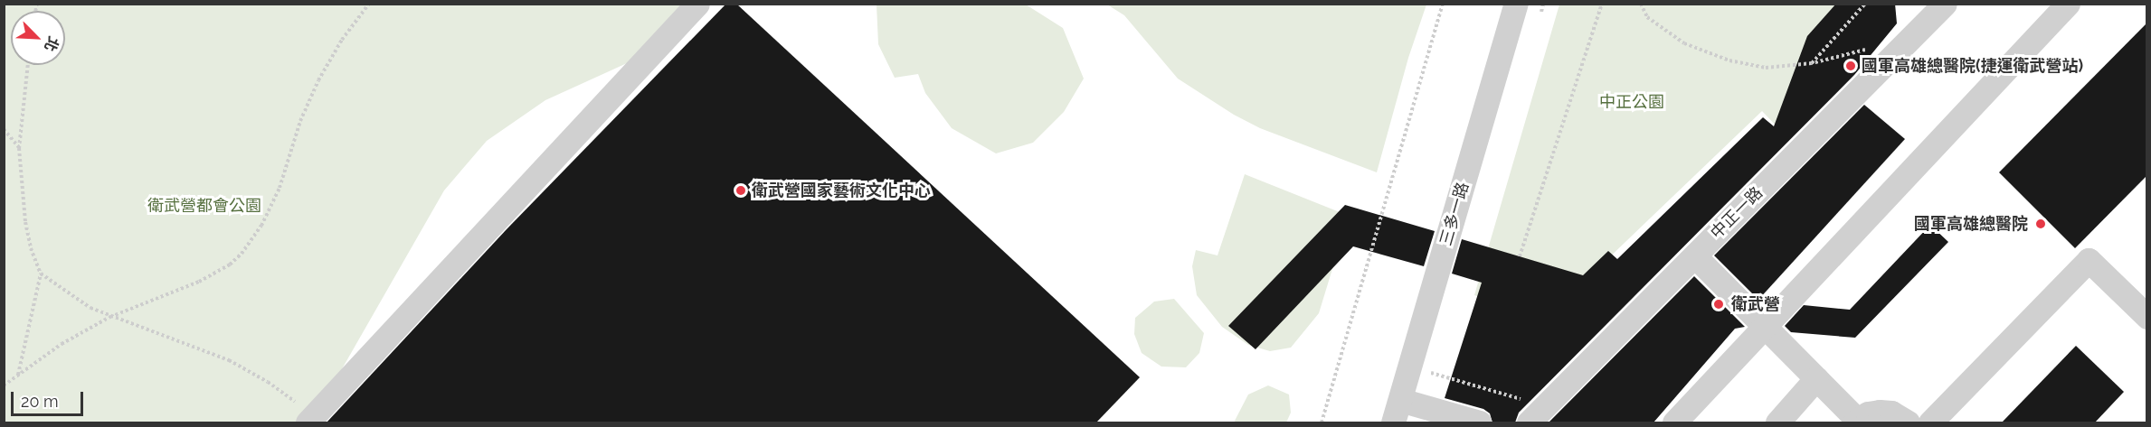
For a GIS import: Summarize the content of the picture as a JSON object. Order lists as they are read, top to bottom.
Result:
{
  "streets": {
    "street": ["中正一路", "三多一路"]
  },
  "parks": ["中正公園", "衛武營都會公園"],
  "places": [
    "國軍高雄總醫院(捷運衛武營站)",
    "衛武營國家藝術文化中心",
    "國軍高雄總醫院",
    "衛武營"
  ],
  "scale_bar": "20 m",
  "north": "bottom right"
}
